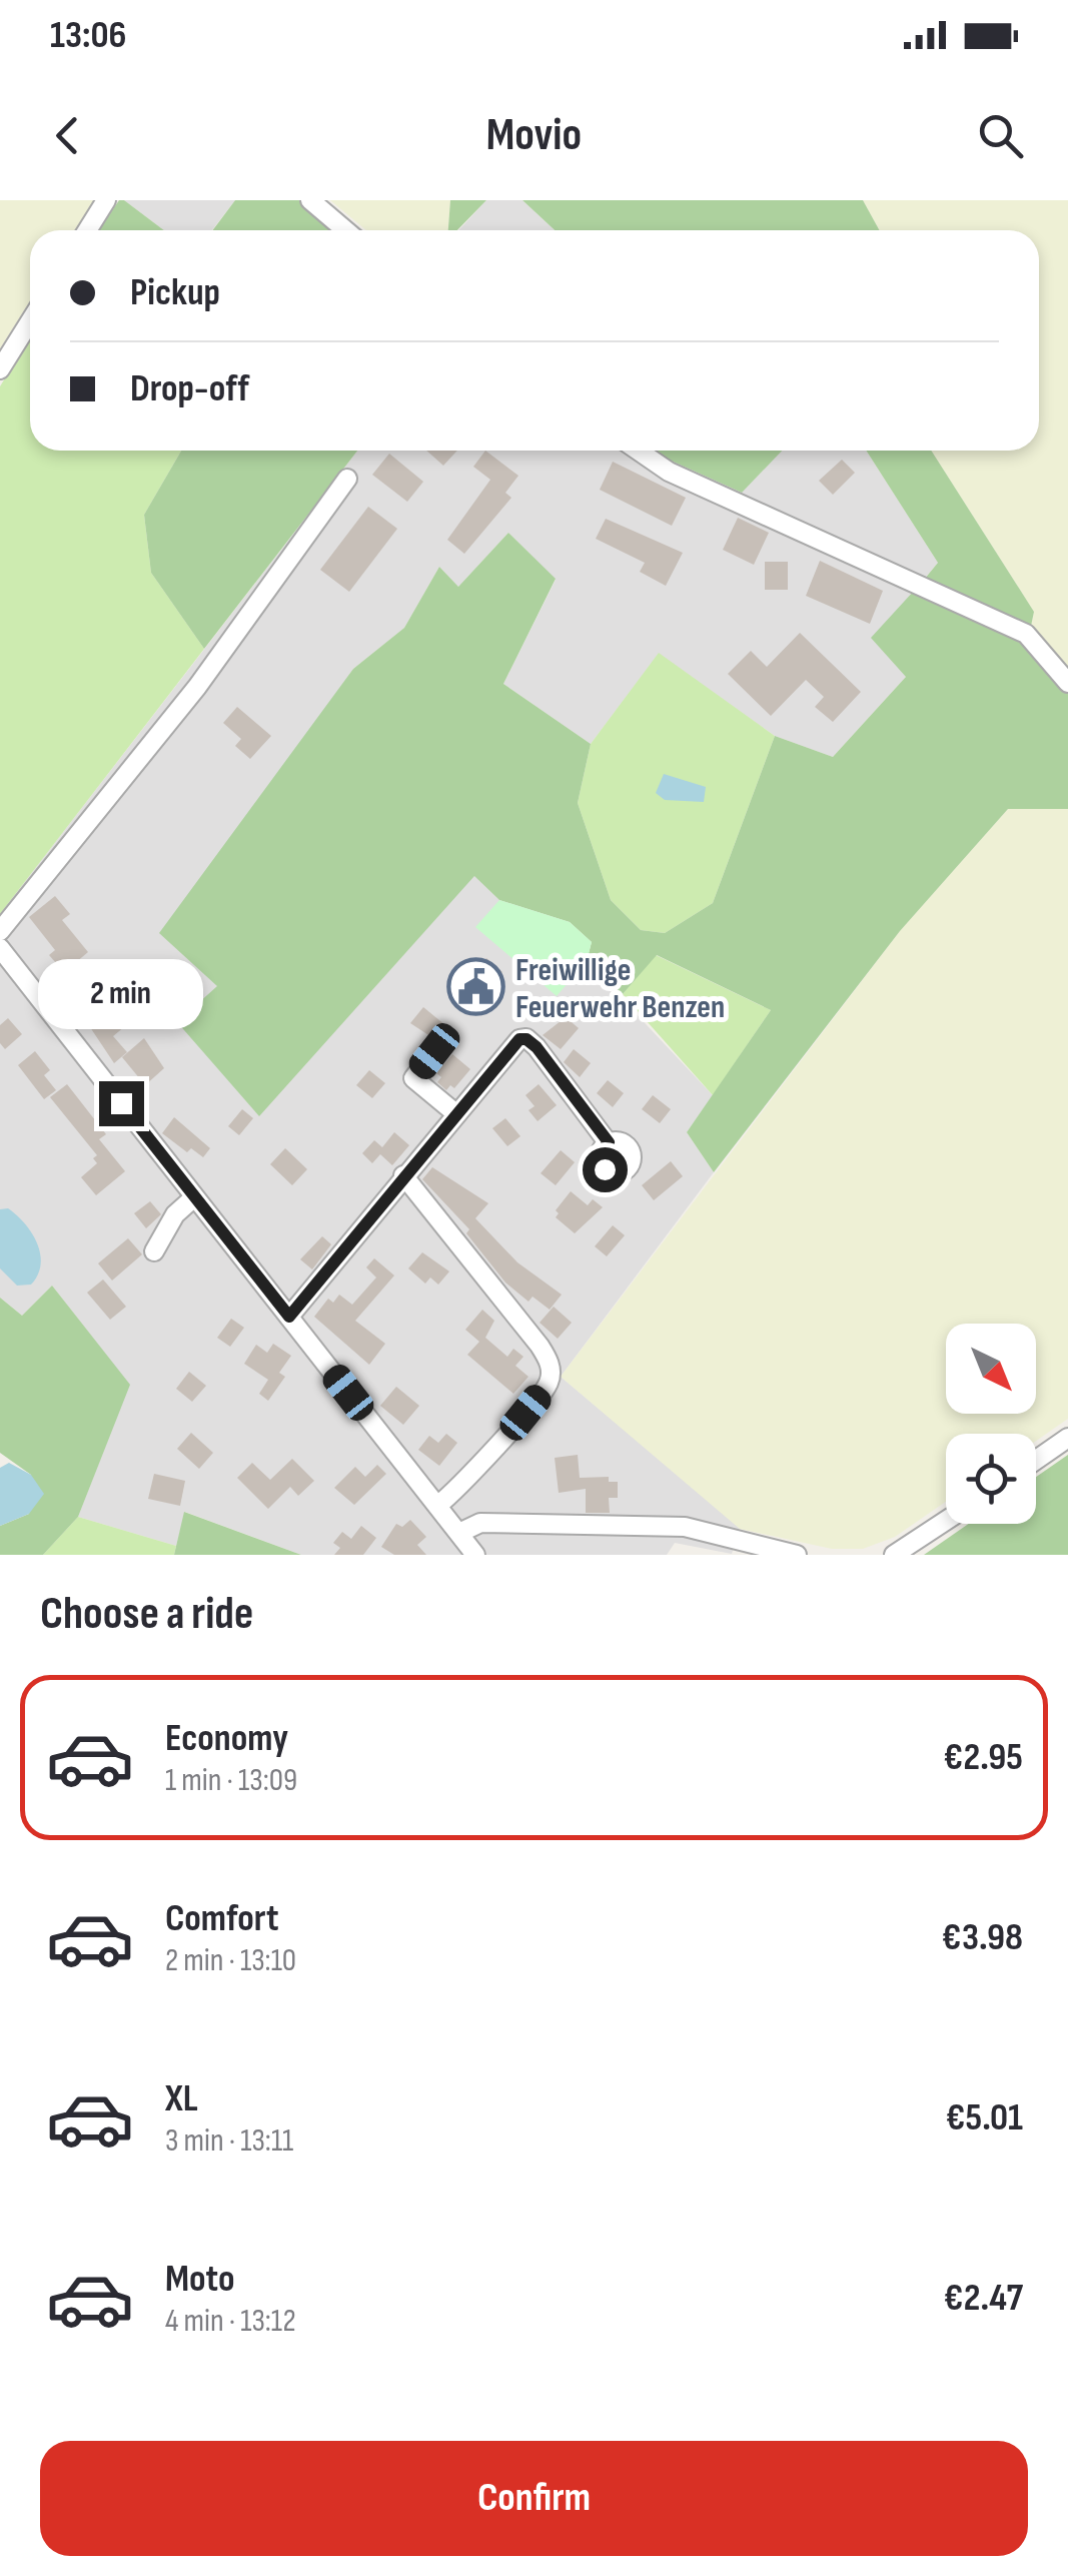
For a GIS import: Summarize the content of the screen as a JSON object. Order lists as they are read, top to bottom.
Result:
{
  "places": {
    "public building": ["Freiwillige Feuerwehr Benzen"]
  },
  "north": "bottom right",
  "page": {
    "status": "13:06",
    "header": "Movio",
    "banner": ["Pickup", "Drop-off"],
    "bubble": "2 min",
    "heading": "Choose a ride",
    "list": [
      {
        "name": "Economy",
        "note": "1 min · 13:09",
        "value": "€2.95"
      },
      {
        "name": "Comfort",
        "note": "2 min · 13:10",
        "value": "€3.98"
      },
      {
        "name": "XL",
        "note": "3 min · 13:11",
        "value": "€5.01"
      },
      {
        "name": "Moto",
        "note": "4 min · 13:12",
        "value": "€2.47"
      }
    ],
    "buttons": "Confirm"
  }
}
